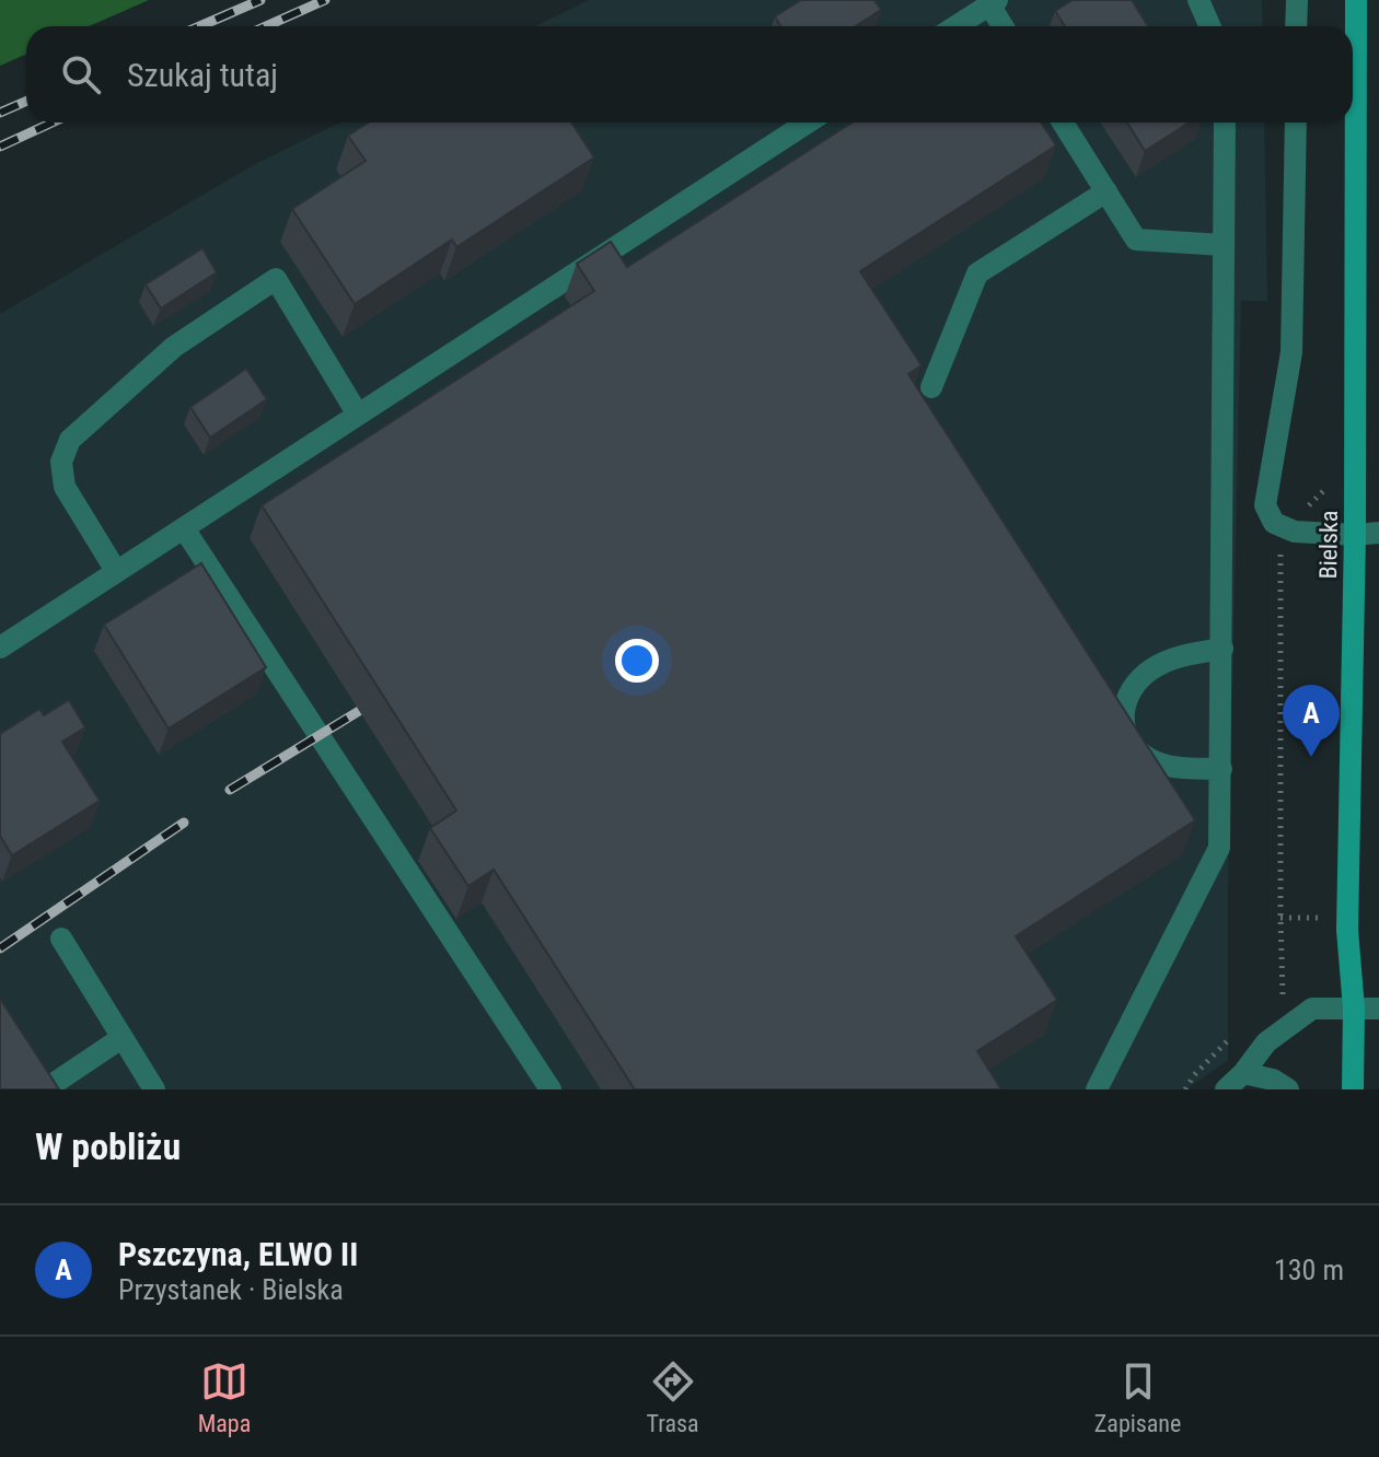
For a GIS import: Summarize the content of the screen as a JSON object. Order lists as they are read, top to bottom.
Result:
{
  "streets": {
    "main road": ["Bielska"]
  },
  "page": {
    "search": "Szukaj tutaj",
    "pins": "A",
    "heading": "W pobliżu",
    "list": [
      {
        "mark": "A",
        "name": "Pszczyna, ELWO II",
        "note": "Przystanek · Bielska",
        "value": "130 m"
      }
    ],
    "nav": ["Mapa", "Trasa", "Zapisane"]
  }
}
